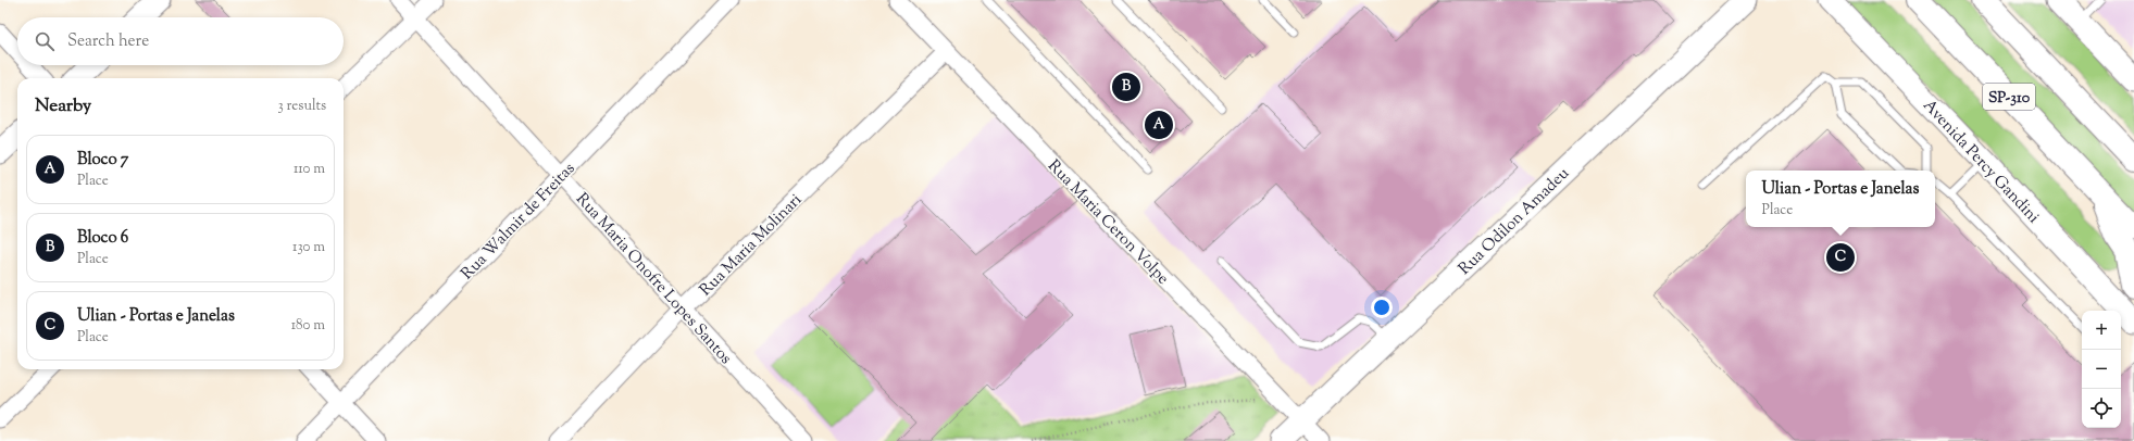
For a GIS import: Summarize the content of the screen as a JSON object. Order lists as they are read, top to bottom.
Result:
{
  "streets": {
    "highway": ["SP-310"],
    "street": [
      "Avenida Percy Gandini",
      "Rua Walmir de Freitas",
      "Rua Odilon Amadeu",
      "Rua Maria Ceron Volpe",
      "Rua Maria Molinari",
      "Rua Maria Onofre Lopes Santos"
    ]
  },
  "crossings": [
    ["Rua Walmir de Freitas", "Rua Maria Onofre Lopes Santos"],
    ["Rua Odilon Amadeu", "Rua Maria Ceron Volpe"],
    ["Rua Maria Ceron Volpe", "Rua Maria Molinari"],
    ["Rua Maria Molinari", "Rua Maria Onofre Lopes Santos"]
  ],
  "page": {
    "search": "Search here",
    "pins": ["B", "A", "C"],
    "heading": ["Nearby", "3 results"],
    "list": [
      {
        "mark": "A",
        "name": "Bloco 7",
        "note": "Place",
        "value": "110 m"
      },
      {
        "mark": "B",
        "name": "Bloco 6",
        "note": "Place",
        "value": "130 m"
      },
      {
        "mark": "C",
        "name": "Ulian - Portas e Janelas",
        "note": "Place",
        "value": "180 m"
      }
    ],
    "popup": ["Ulian - Portas e Janelas", "Place"],
    "map_buttons": ["+", "−"]
  }
}
